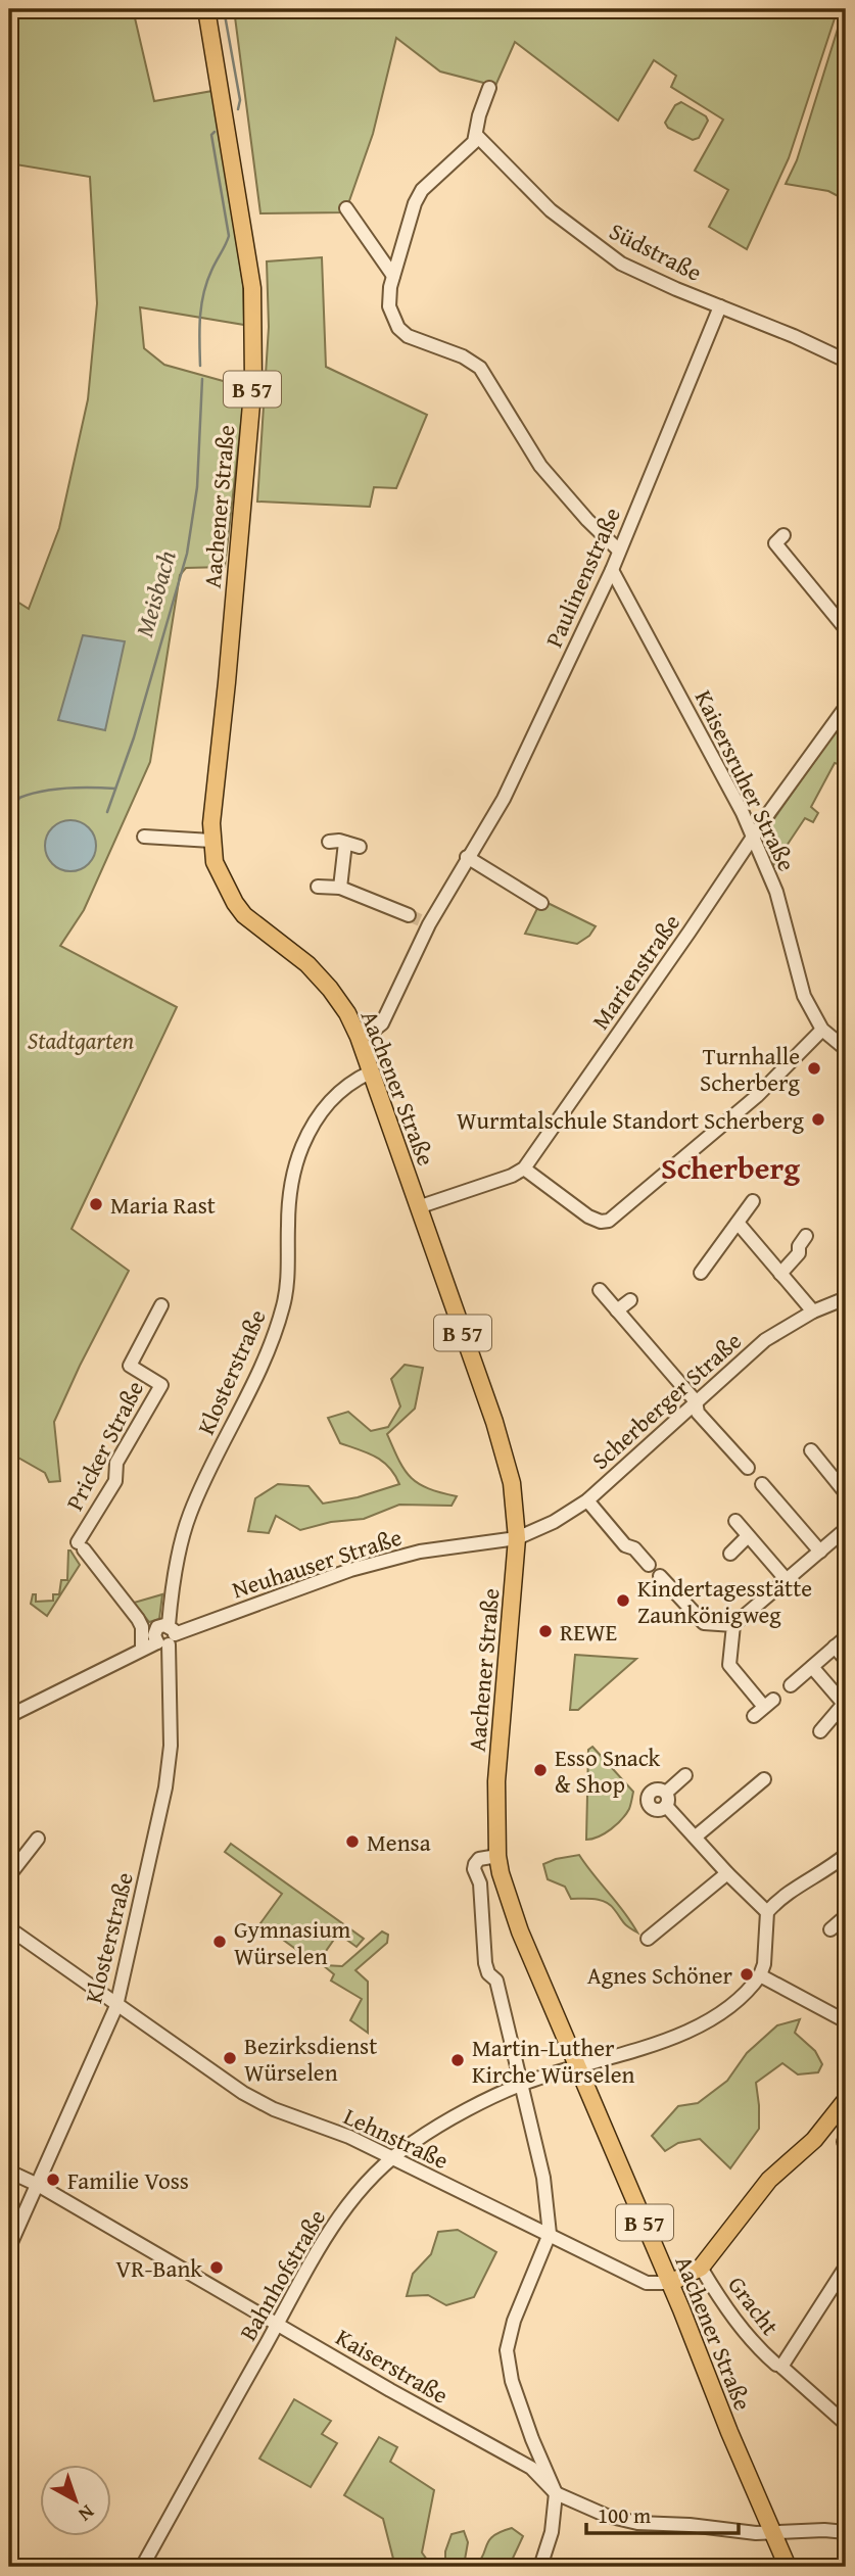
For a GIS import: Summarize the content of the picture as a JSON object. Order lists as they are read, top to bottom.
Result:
{
  "streets": {
    "main road": ["B 57", "Aachener Straße"],
    "street": [
      "Südstraße",
      "Paulinenstraße",
      "Kaisersruher Straße",
      "Marienstraße",
      "Klosterstraße",
      "Scherberger Straße",
      "Pricker Straße",
      "Neuhauser Straße",
      "Lehnstraße",
      "Bahnhofstraße",
      "Gracht",
      "Kaiserstraße"
    ]
  },
  "crossings": [
    ["Südstraße", "Paulinenstraße"],
    ["B 57", "Aachener Straße"],
    ["B 57", "Kaiserstraße"],
    ["Aachener Straße", "Paulinenstraße"],
    ["Aachener Straße", "Klosterstraße"],
    ["Aachener Straße", "Scherberger Straße"],
    ["Aachener Straße", "Neuhauser Straße"],
    ["Aachener Straße", "Lehnstraße"],
    ["Aachener Straße", "Bahnhofstraße"],
    ["Aachener Straße", "Kaiserstraße"],
    ["Paulinenstraße", "Kaisersruher Straße"],
    ["Kaisersruher Straße", "Marienstraße"],
    ["Klosterstraße", "Pricker Straße"],
    ["Klosterstraße", "Neuhauser Straße"],
    ["Klosterstraße", "Lehnstraße"],
    ["Klosterstraße", "Kaiserstraße"],
    ["Scherberger Straße", "Neuhauser Straße"],
    ["Pricker Straße", "Neuhauser Straße"],
    ["Lehnstraße", "Bahnhofstraße"],
    ["Bahnhofstraße", "Kaiserstraße"]
  ],
  "districts": ["Scherberg"],
  "water": ["Meisbach"],
  "parks": ["Stadtgarten"],
  "places": [
    "Turnhalle Scherberg",
    "Wurmtalschule Standort Scherberg",
    "Maria Rast",
    "Kindertagesstätte Zaunkönigweg",
    "REWE",
    "Esso Snack & Shop",
    "Mensa",
    "Gymnasium Würselen",
    "Agnes Schöner",
    "Bezirksdienst Würselen",
    "Martin-Luther Kirche Würselen",
    "Familie Voss",
    "VR-Bank"
  ],
  "scale_bar": "100 m",
  "north": "bottom right"
}
